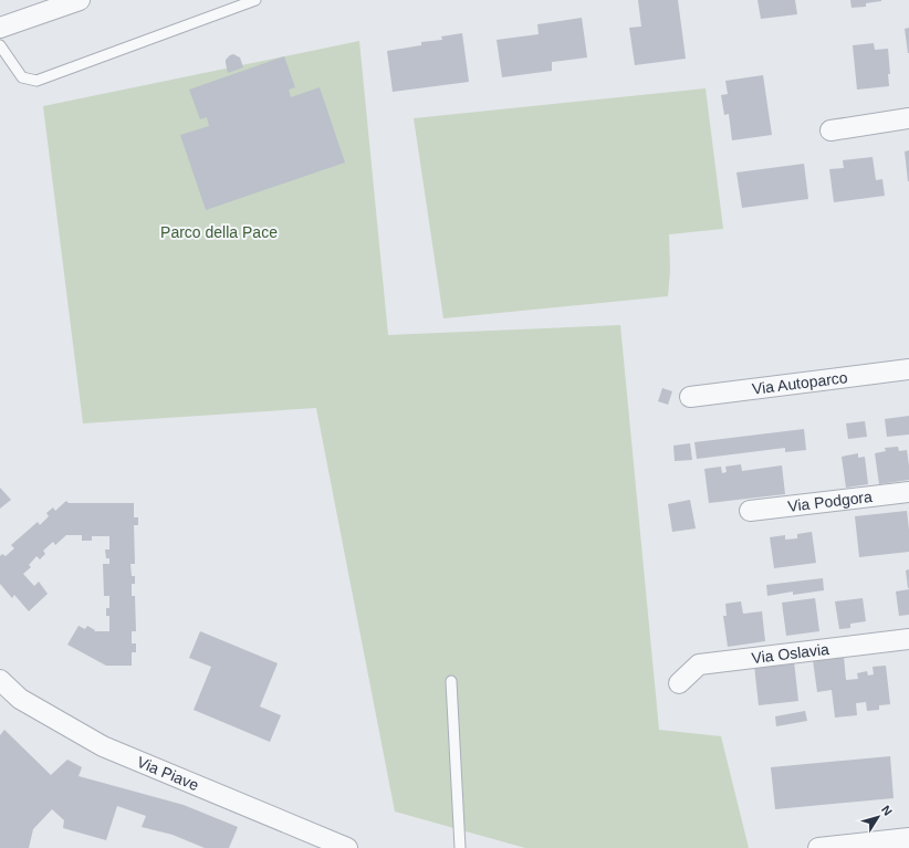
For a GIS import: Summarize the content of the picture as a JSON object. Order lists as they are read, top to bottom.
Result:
{
  "streets": {
    "street": [
      "Via Autoparco",
      "Via Podgora",
      "Via Oslavia",
      "Via Piave"
    ]
  },
  "parks": ["Parco della Pace"],
  "north": "top right"
}
